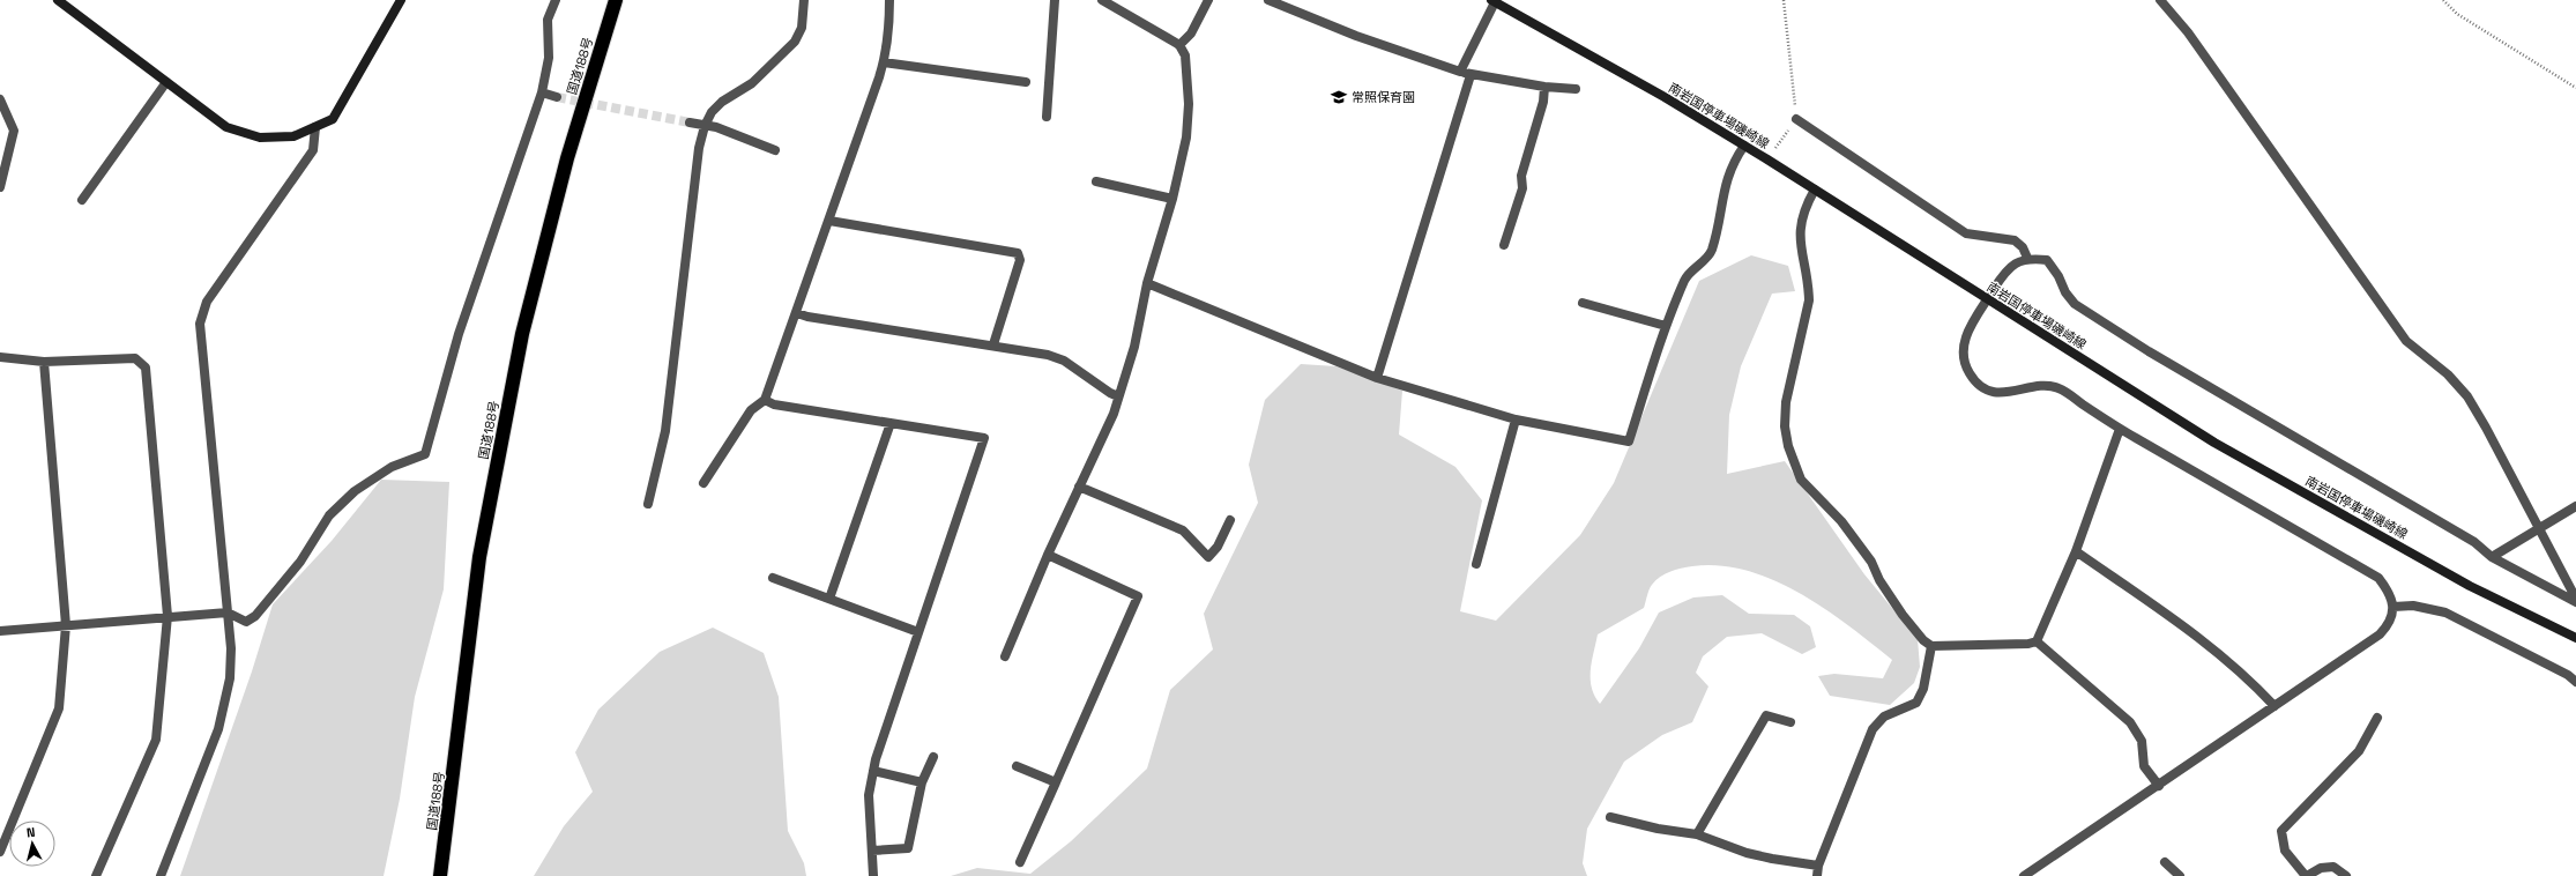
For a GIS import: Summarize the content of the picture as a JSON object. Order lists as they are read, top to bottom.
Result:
{
  "streets": {
    "highway": ["国道188号"],
    "main road": ["南岩国停車場磯崎線"]
  },
  "places": {
    "school or university": ["常照保育園"]
  },
  "north": "top"
}
